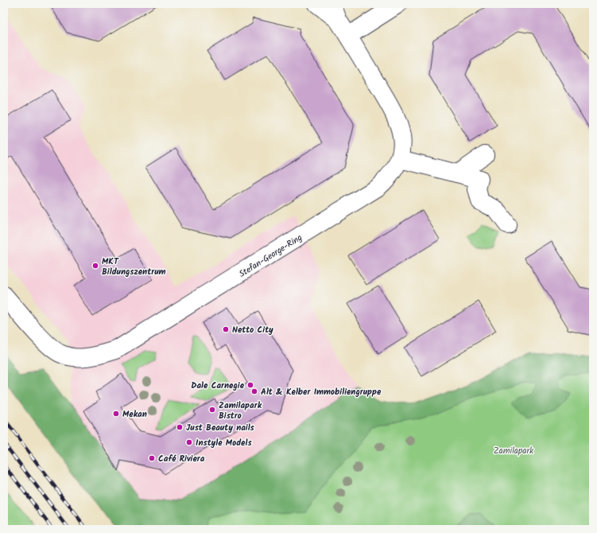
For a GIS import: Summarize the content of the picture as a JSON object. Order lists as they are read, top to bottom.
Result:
{
  "streets": {
    "street": ["Stefan-George-Ring"]
  },
  "parks": ["Zamilapark"],
  "places": [
    "MKT Bildungszentrum",
    "Netto City",
    "Dale Carnegie",
    "Alt & Kelber Immobiliengruppe",
    "Zamilapark Bistro",
    "Mekan",
    "Just Beauty nails",
    "Instyle Models",
    "Café Riviera"
  ]
}
